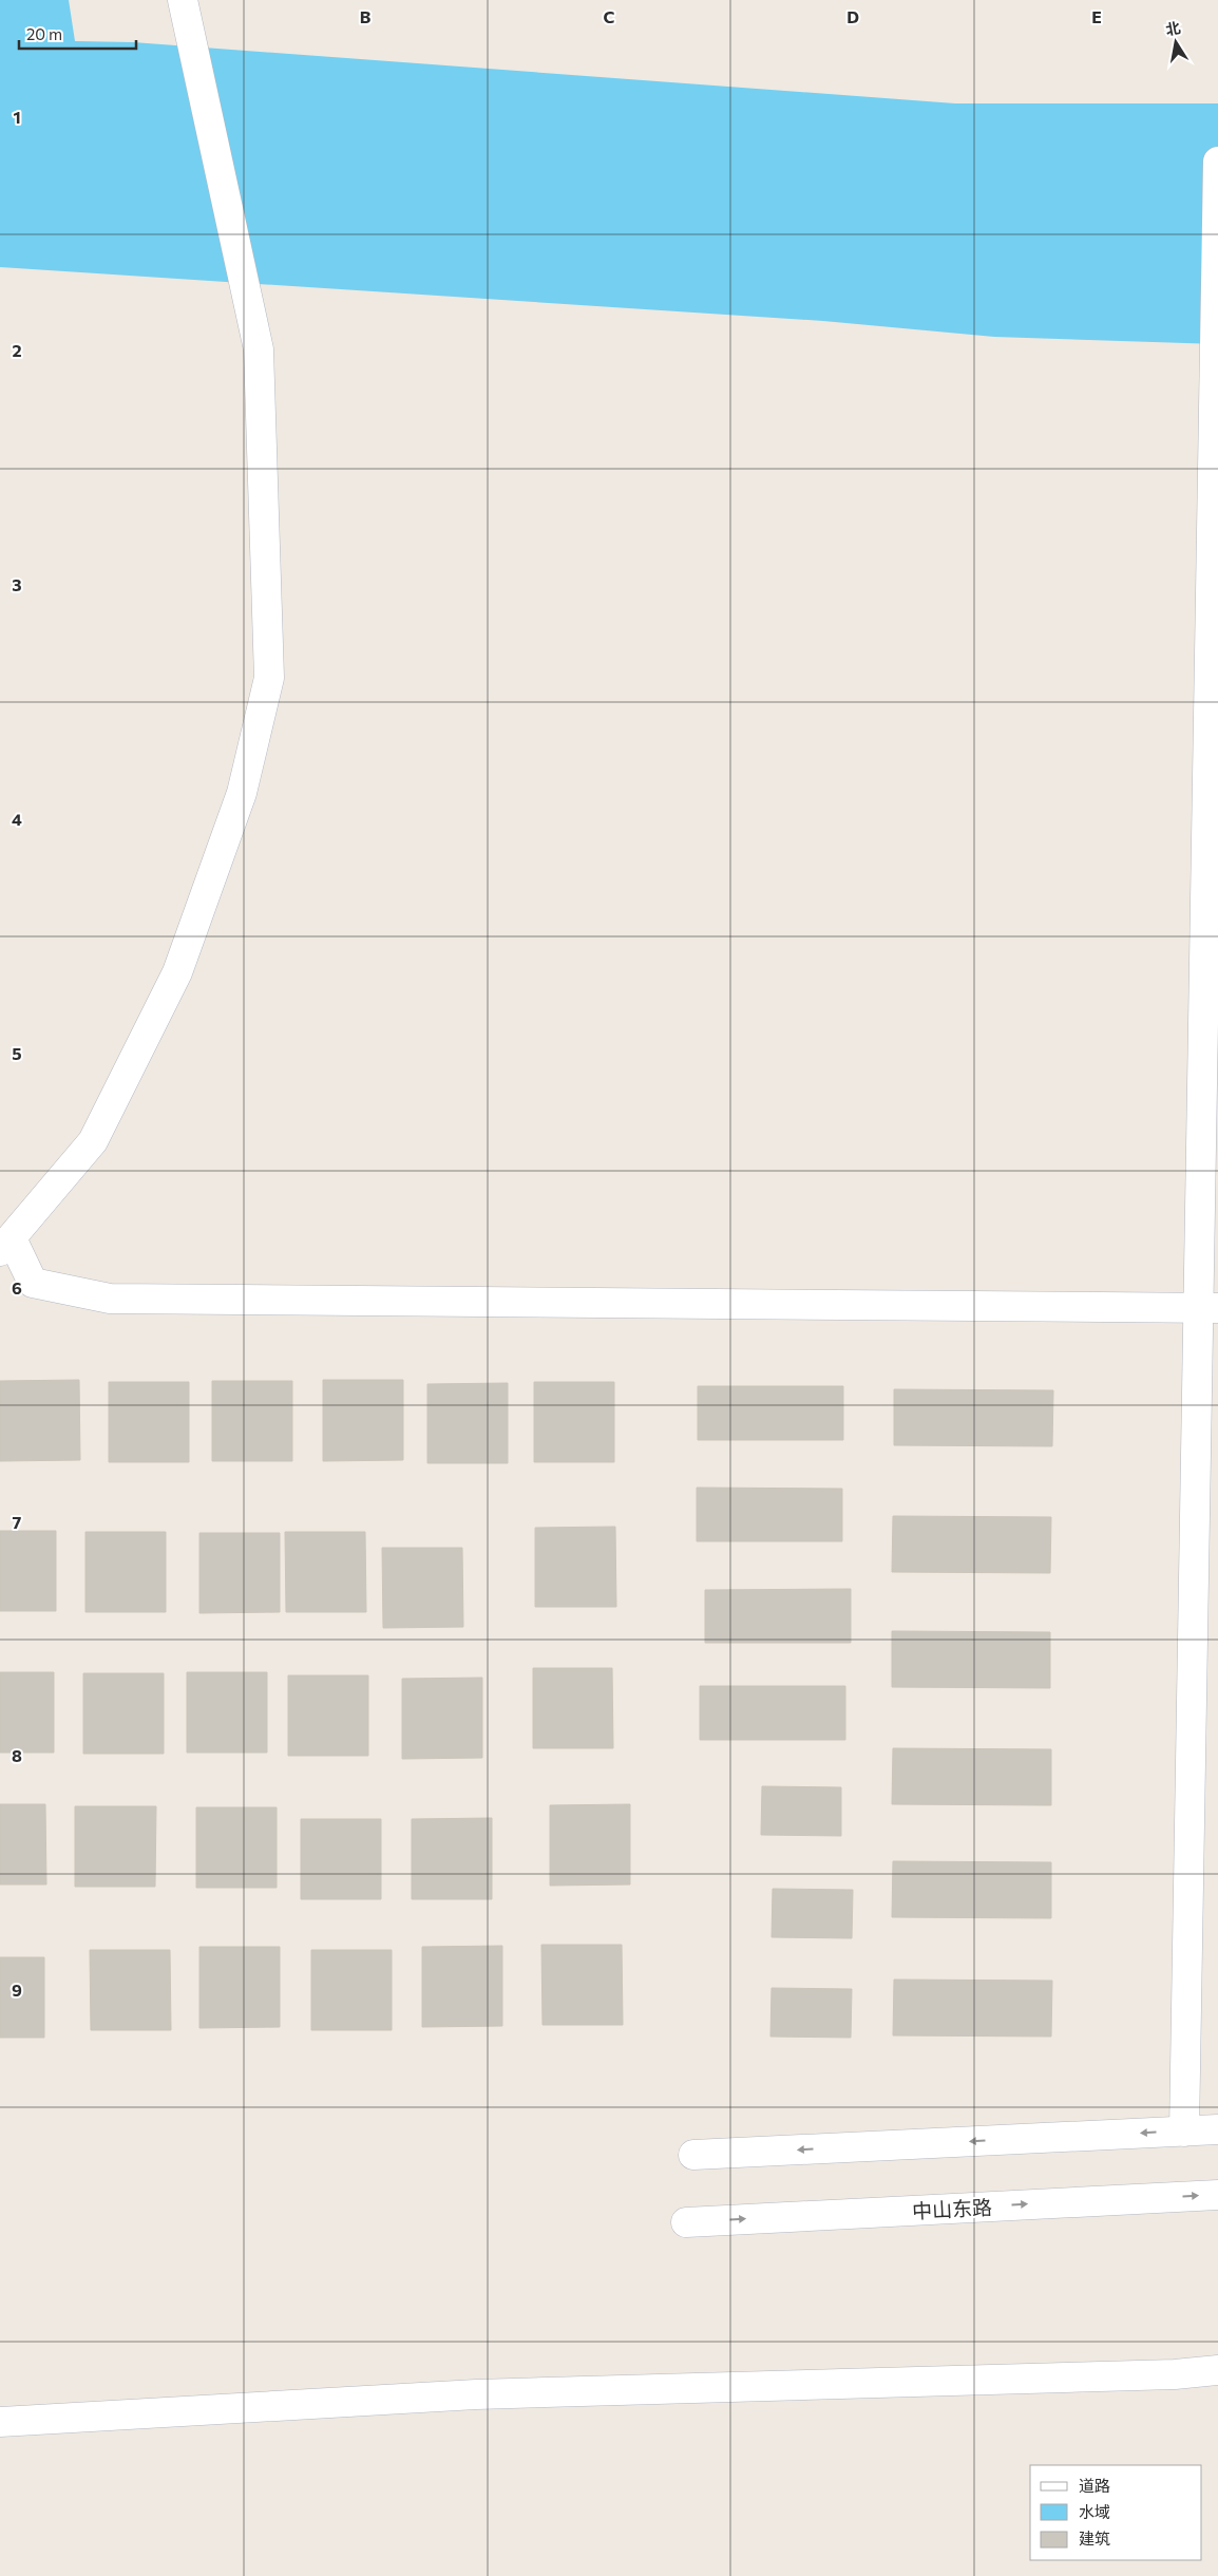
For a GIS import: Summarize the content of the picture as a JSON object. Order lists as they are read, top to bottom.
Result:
{
  "streets": {
    "street": ["中山东路"]
  },
  "legend": ["道路", "水域", "建筑"],
  "scale_bar": "20 m",
  "north": "top",
  "grid": {
    "columns": [
      "B",
      "C",
      "D",
      "E"
    ],
    "rows": [
      "1",
      "2",
      "3",
      "4",
      "5",
      "6",
      "7",
      "8",
      "9"
    ]
  }
}
